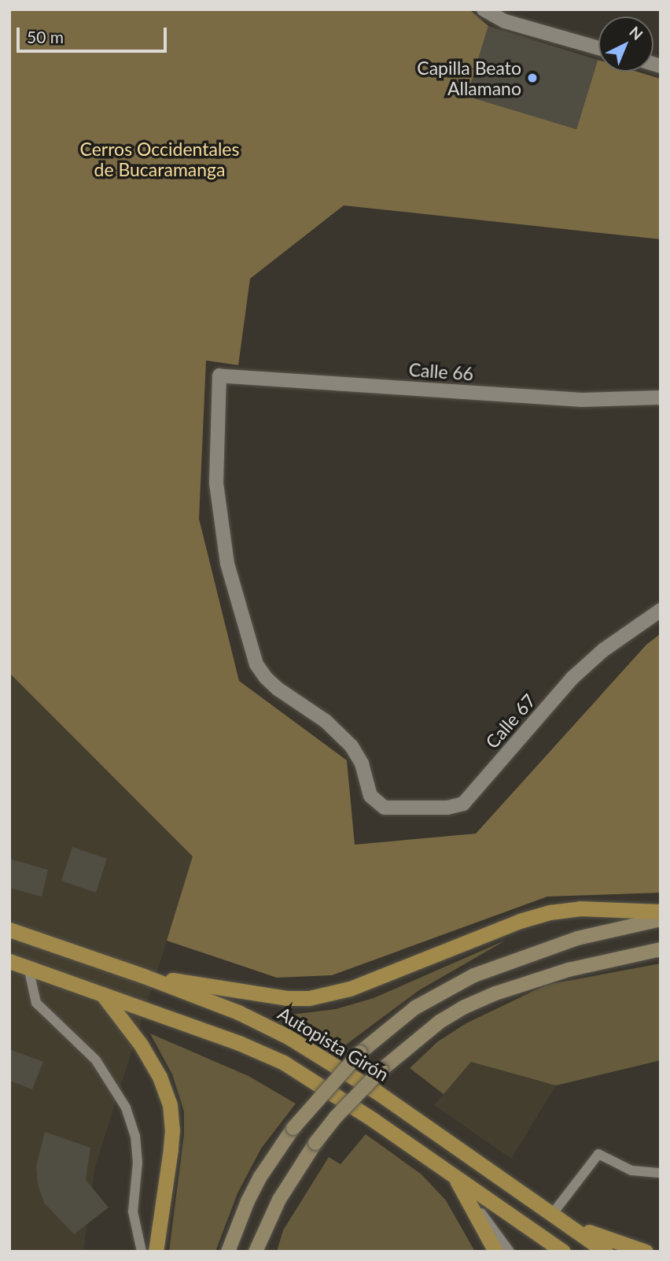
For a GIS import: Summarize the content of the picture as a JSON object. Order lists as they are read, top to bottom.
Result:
{
  "streets": {
    "highway": ["Autopista Girón"],
    "street": ["Calle 66", "Calle 67"]
  },
  "crossings": [
    ["Calle 66", "Calle 67"]
  ],
  "parks": ["Cerros Occidentales de Bucaramanga"],
  "places": ["Capilla Beato Allamano"],
  "scale_bar": "50 m",
  "north": "top right"
}
